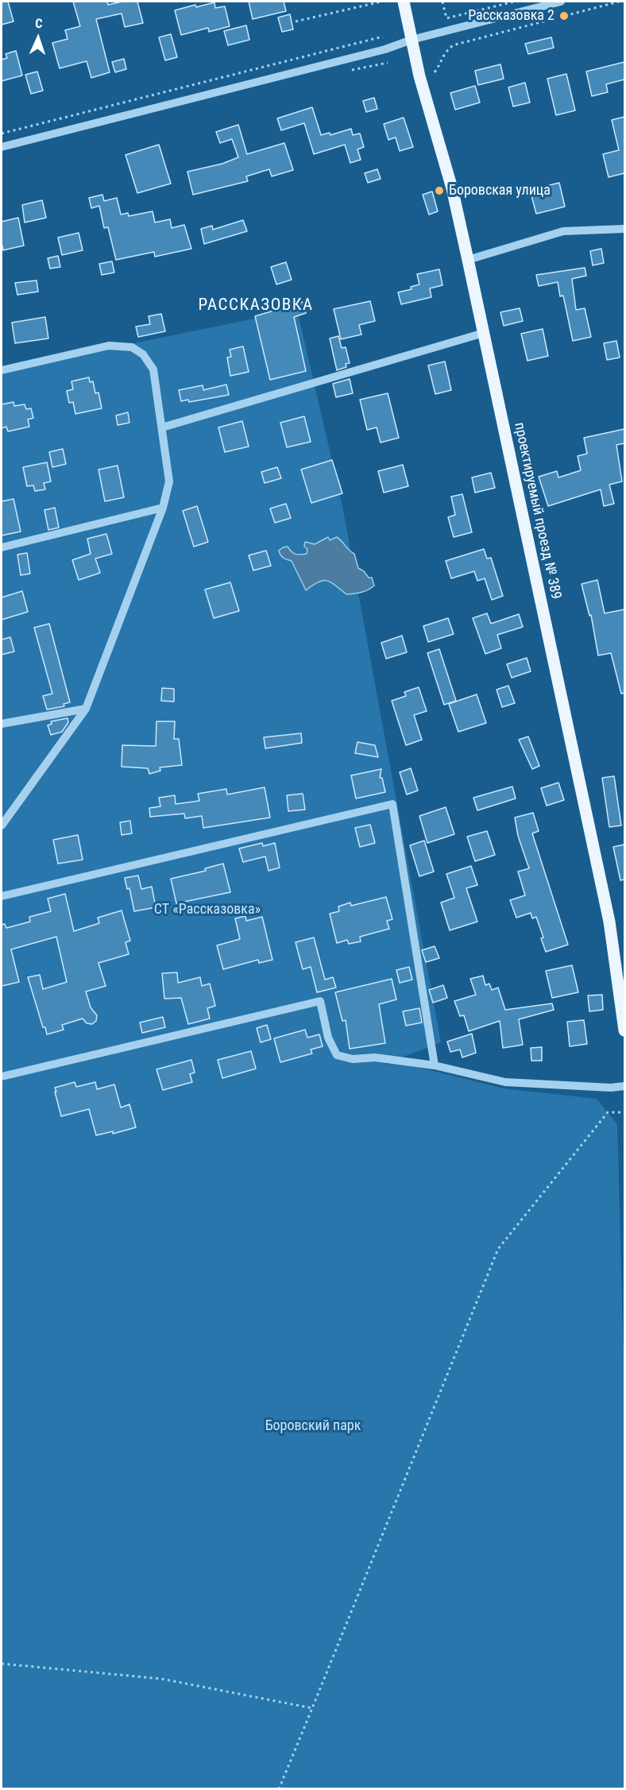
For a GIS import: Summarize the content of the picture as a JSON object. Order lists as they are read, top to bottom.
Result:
{
  "streets": {
    "main road": ["проектируемый проезд № 389"]
  },
  "districts": ["РАССКАЗОВКА"],
  "parks": ["СТ «Рассказовка»", "Боровский парк"],
  "places": ["Рассказовка 2", "Боровская улица"],
  "north": "top"
}
